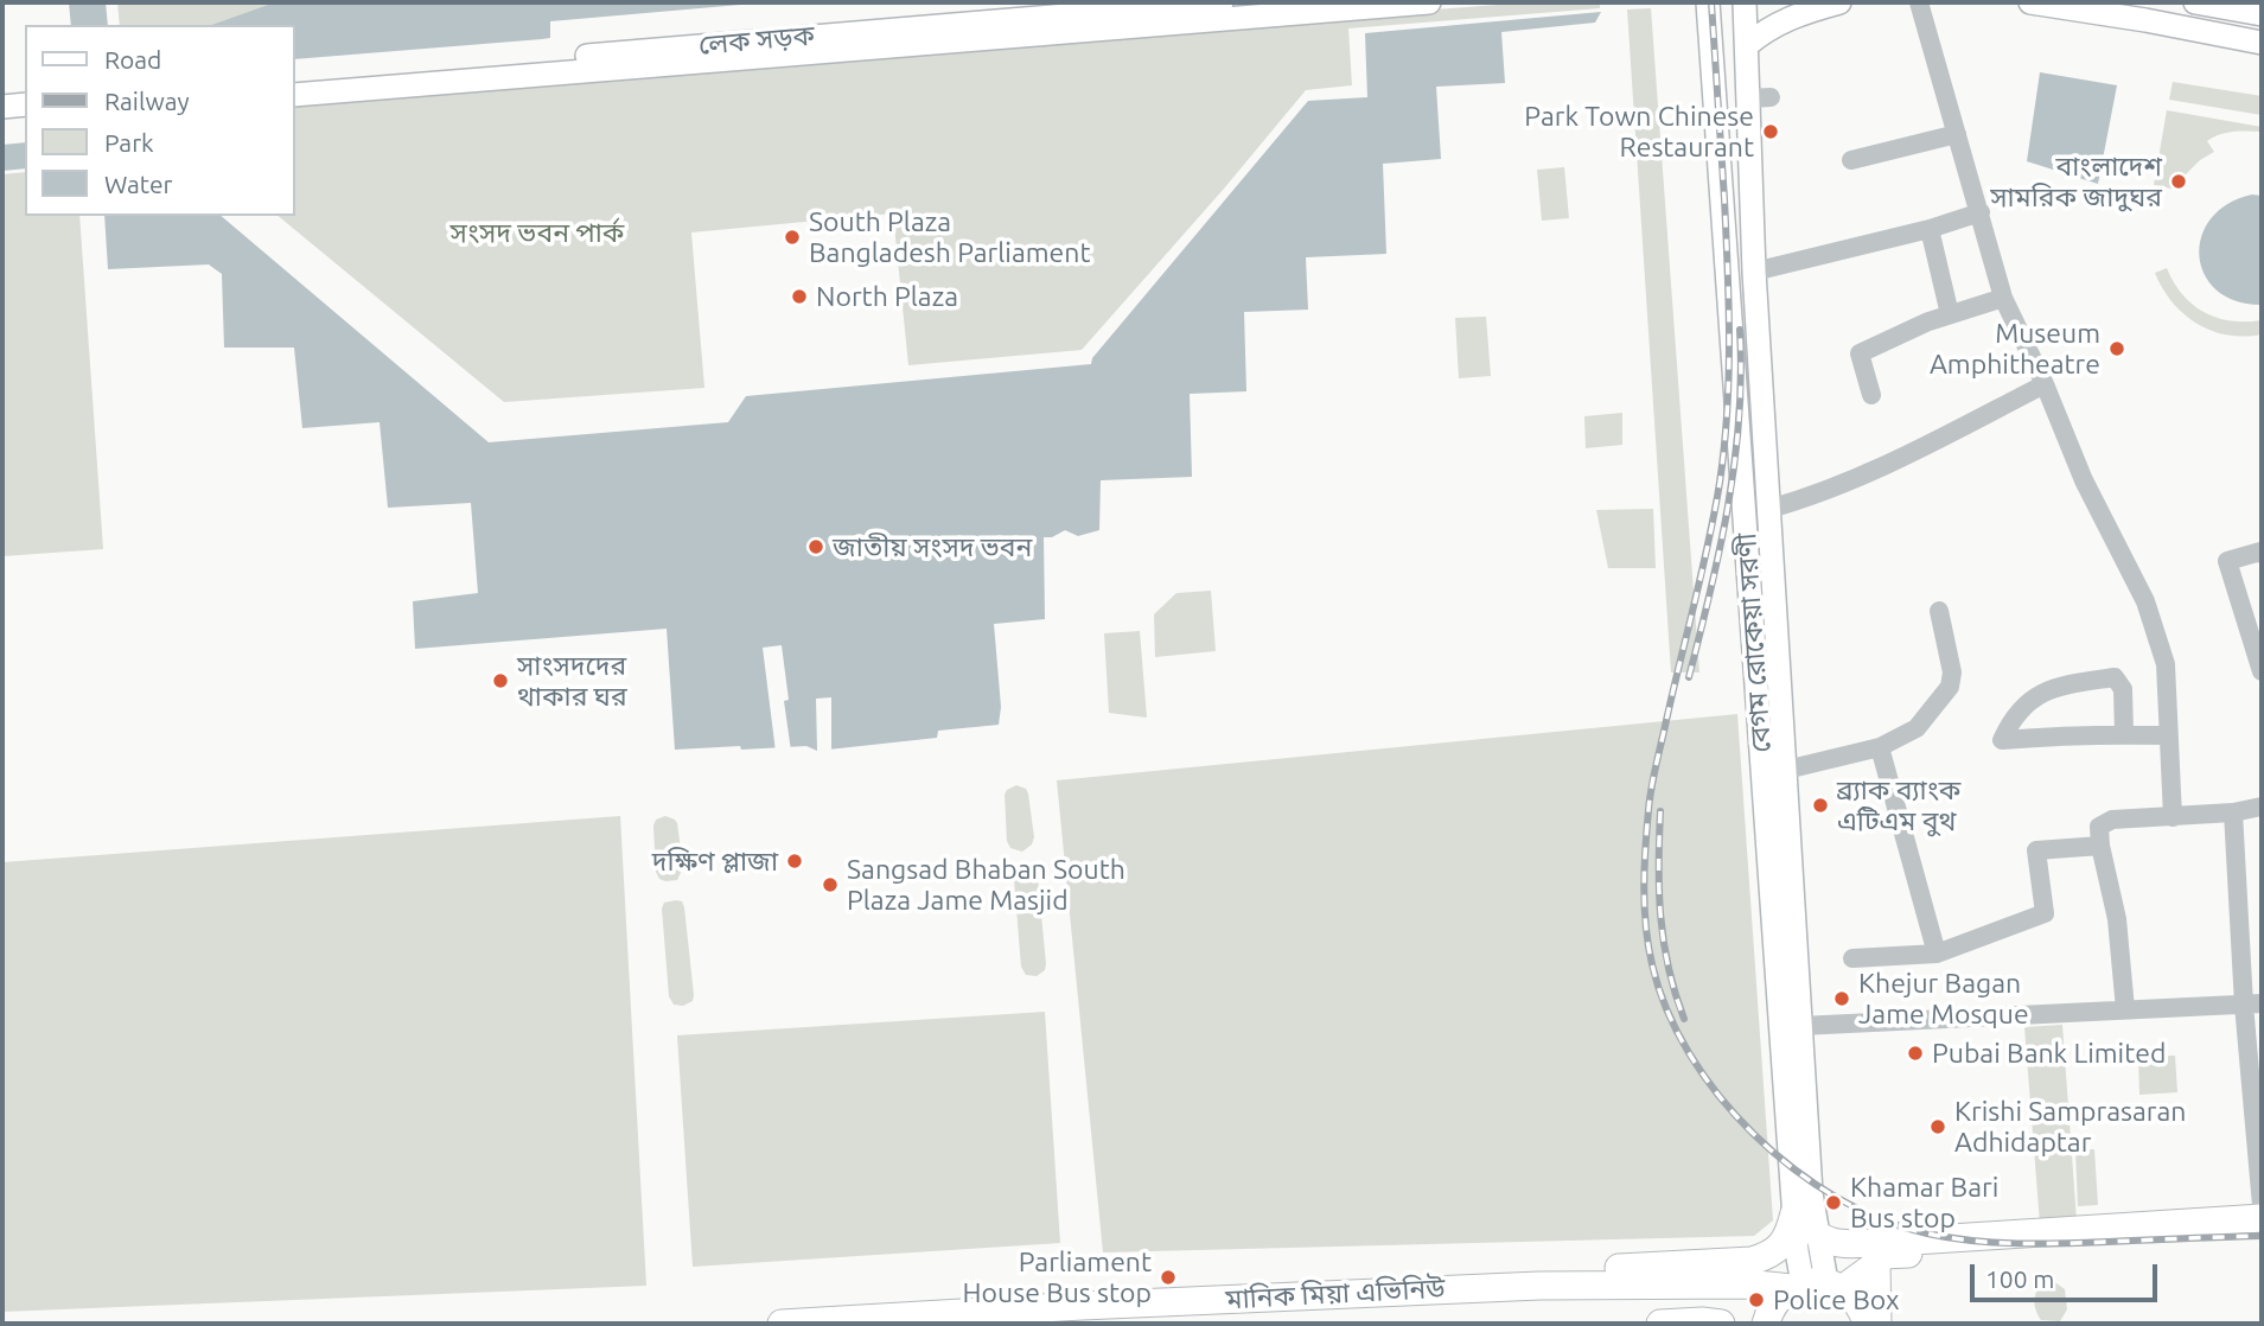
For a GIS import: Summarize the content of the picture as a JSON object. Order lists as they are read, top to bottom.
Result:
{
  "streets": {
    "highway": ["মানিক মিয়া এভিনিউ"],
    "main road": ["লেক সড়ক", "বেগম রোকেয়া সরণী"]
  },
  "crossings": [
    ["বেগম রোকেয়া সরণী", "মানিক মিয়া এভিনিউ"]
  ],
  "parks": ["সংসদ ভবন পার্ক"],
  "places": [
    "Park Town Chinese Restaurant",
    "বাংলাদেশ সামরিক জাদুঘর",
    "South Plaza Bangladesh Parliament",
    "North Plaza",
    "Museum Amphitheatre",
    "জাতীয় সংসদ ভবন",
    "সাংসদদের থাকার ঘর",
    "ব্র্যাক ব্যাংক এটিএম বুথ",
    "দক্ষিণ প্লাজা",
    "Sangsad Bhaban South Plaza Jame Masjid",
    "Khejur Bagan Jame Mosque",
    "Pubai Bank Limited",
    "Krishi Samprasaran Adhidaptar",
    "Khamar Bari Bus stop",
    "Parliament House Bus stop",
    "Police Box"
  ],
  "legend": [
    "Road",
    "Railway",
    "Park",
    "Water"
  ],
  "scale_bar": "100 m"
}
